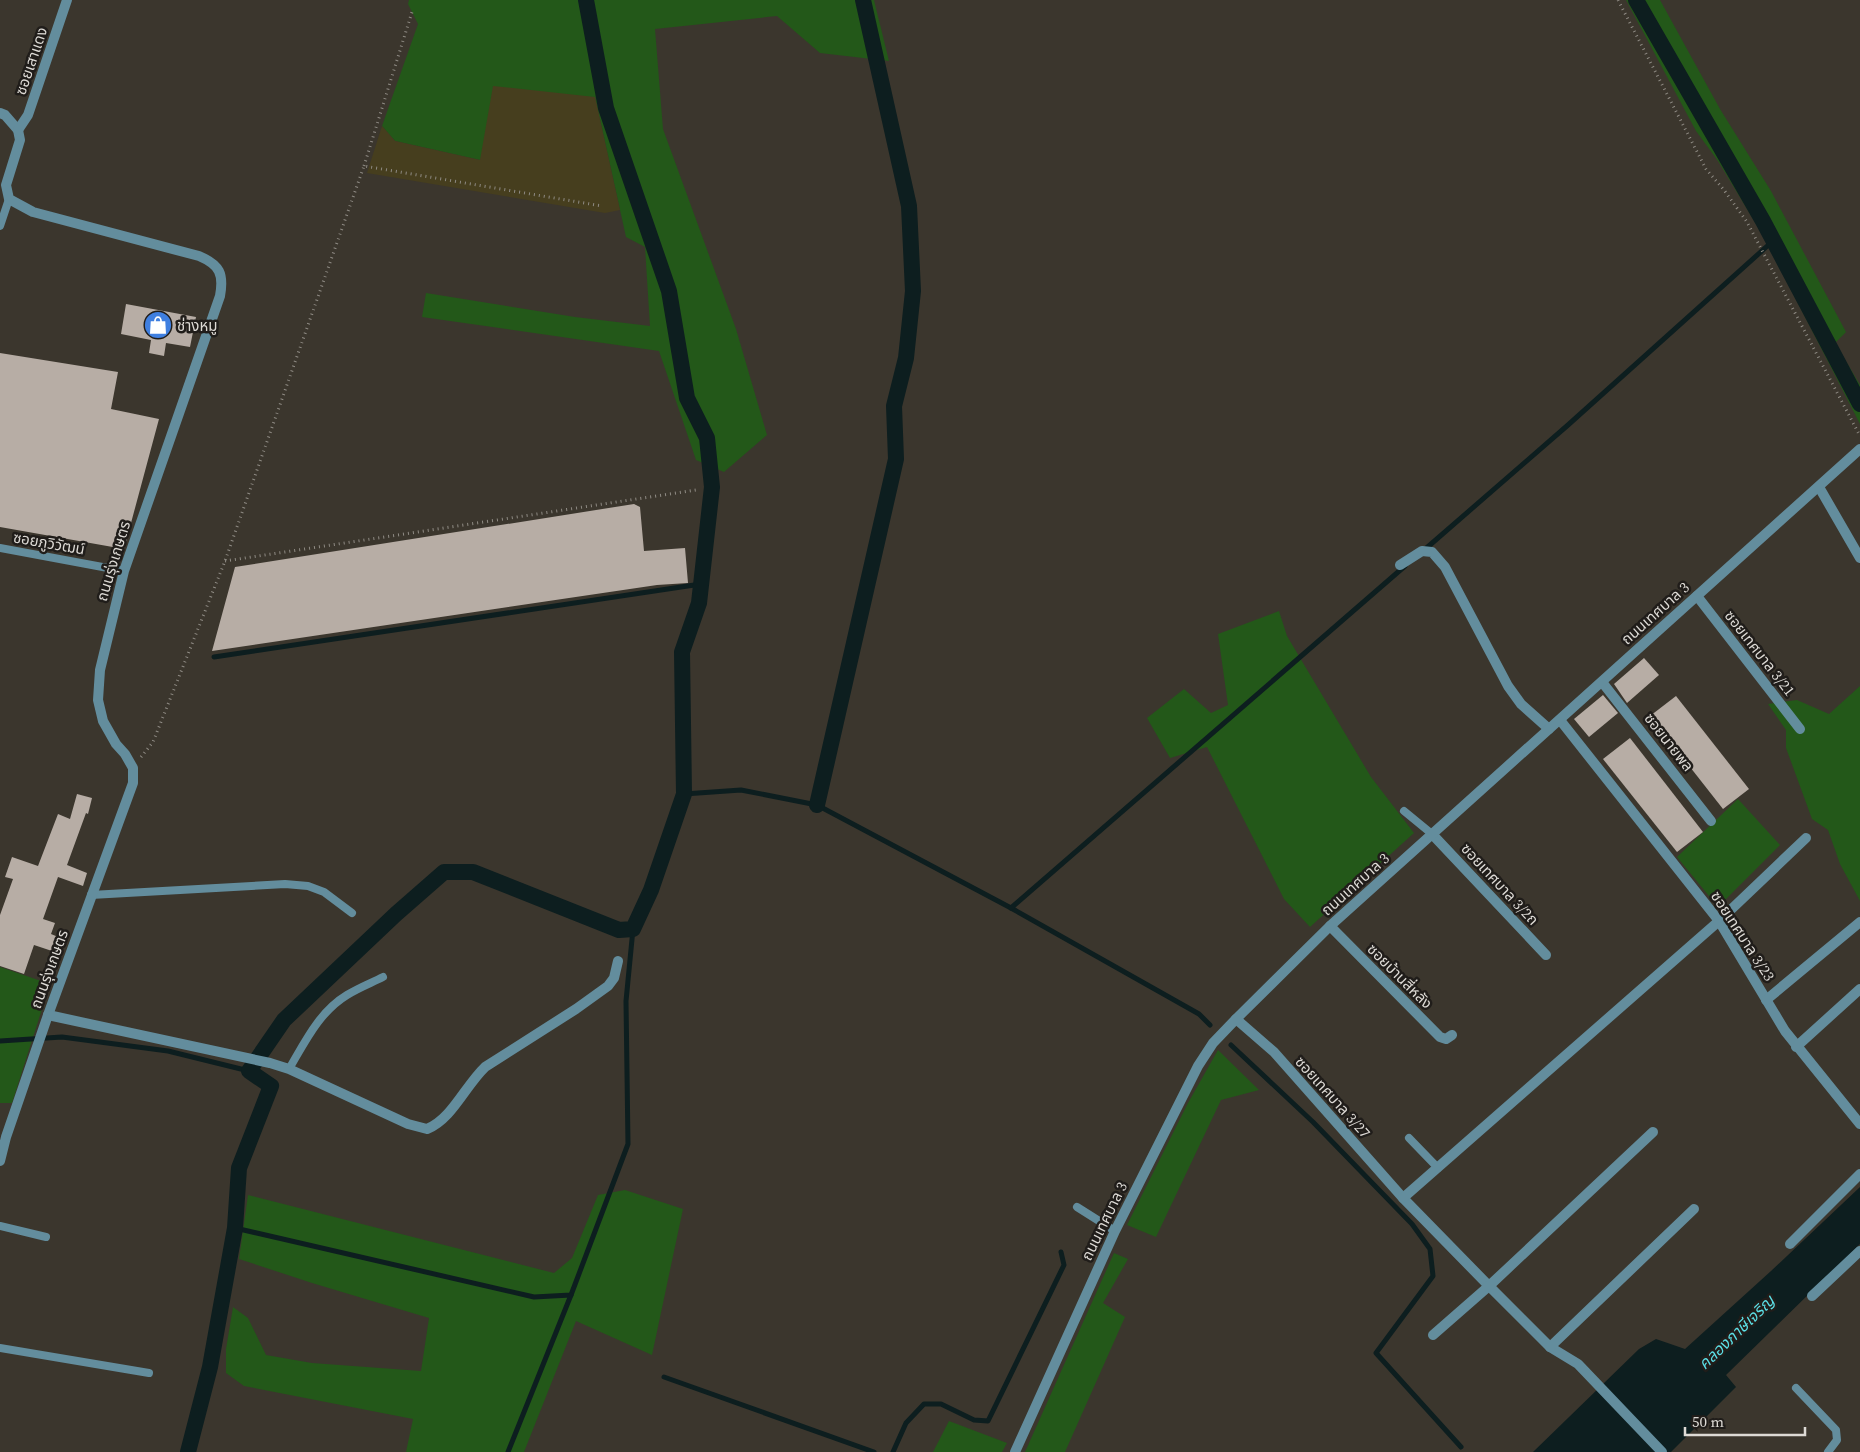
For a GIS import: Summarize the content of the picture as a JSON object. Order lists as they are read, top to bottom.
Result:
{
  "streets": {
    "street": [
      "ซอยเสาแดง",
      "ถนนรุ่งเกษตร",
      "ถนนเทศบาล 3",
      "ซอยเทศบาล 3/21",
      "ซอยนายพล",
      "ซอยเทศบาล 3/2ถ",
      "ซอยเทศบาล 3/23",
      "ซอยบ้านสี่หลัง",
      "ซอยเทศบาล 3/27"
    ],
    "lane": ["ซอยภูวิวัฒน์"]
  },
  "crossings": [
    ["ซอยภูวิวัฒน์", "ถนนรุ่งเกษตร"],
    ["ถนนเทศบาล 3", "ซอยเทศบาล 3/21"],
    ["ถนนเทศบาล 3", "ซอยนายพล"],
    ["ถนนเทศบาล 3", "ซอยเทศบาล 3/2ถ"],
    ["ถนนเทศบาล 3", "ซอยเทศบาล 3/23"],
    ["ถนนเทศบาล 3", "ซอยบ้านสี่หลัง"],
    ["ถนนเทศบาล 3", "ซอยเทศบาล 3/27"]
  ],
  "water": ["คลองภาษีเจริญ"],
  "places": {
    "shop": ["ช่างหมู"]
  },
  "scale_bar": "50 m"
}
